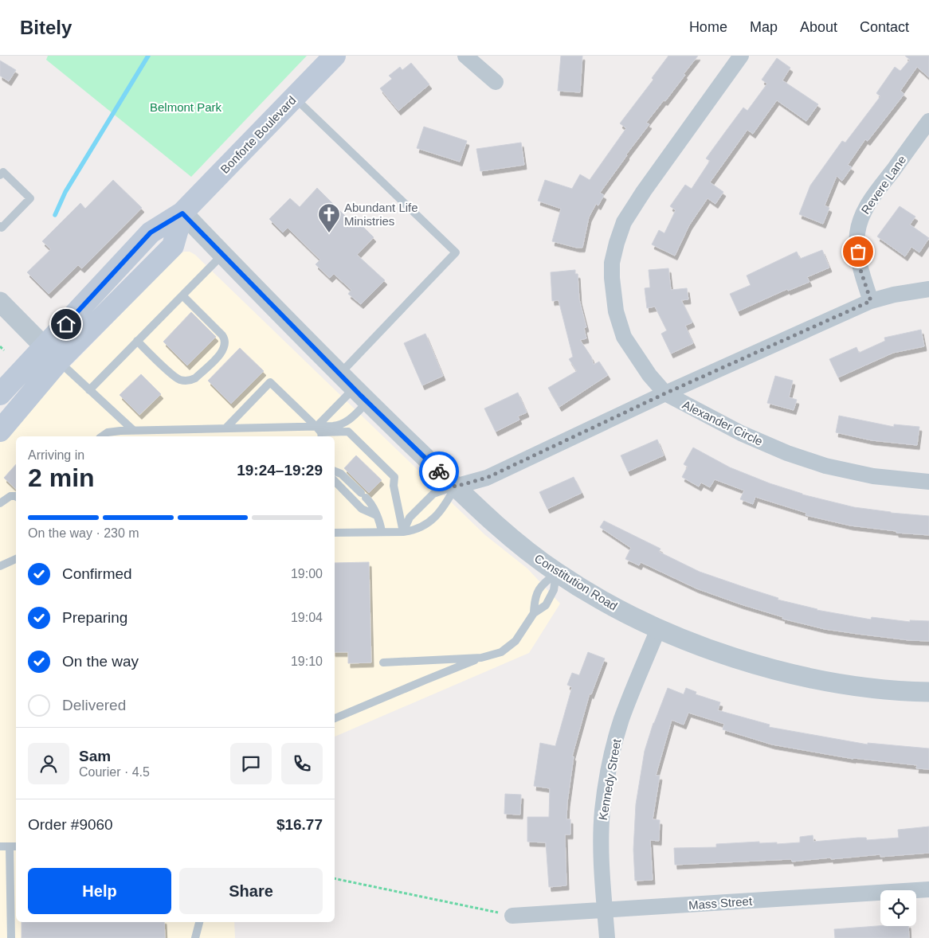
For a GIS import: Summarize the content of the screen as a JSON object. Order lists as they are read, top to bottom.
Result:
{
  "streets": {
    "main road": ["Bonforte Boulevard"],
    "street": [
      "Revere Lane",
      "Alexander Circle",
      "Constitution Road",
      "Kennedy Street",
      "Mass Street"
    ]
  },
  "crossings": [
    ["Bonforte Boulevard", "Constitution Road"],
    ["Constitution Road", "Kennedy Street"],
    ["Kennedy Street", "Mass Street"]
  ],
  "parks": ["Belmont Park"],
  "places": {
    "church": ["Abundant Life Ministries"]
  },
  "page": {
    "header": "Bitely",
    "nav": [
      "Home",
      "Map",
      "About",
      "Contact"
    ],
    "heading": ["2 min", "Arriving in", "19:24–19:29"],
    "panel": [
      "Sam",
      "Courier · 4.5",
      "Order #9060",
      "$16.77"
    ],
    "bar": "On the way · 230 m",
    "list": [
      ["Confirmed", "19:00"],
      ["Preparing", "19:04"],
      ["On the way", "19:10"],
      "Delivered"
    ],
    "buttons": ["Help", "Share"]
  }
}
